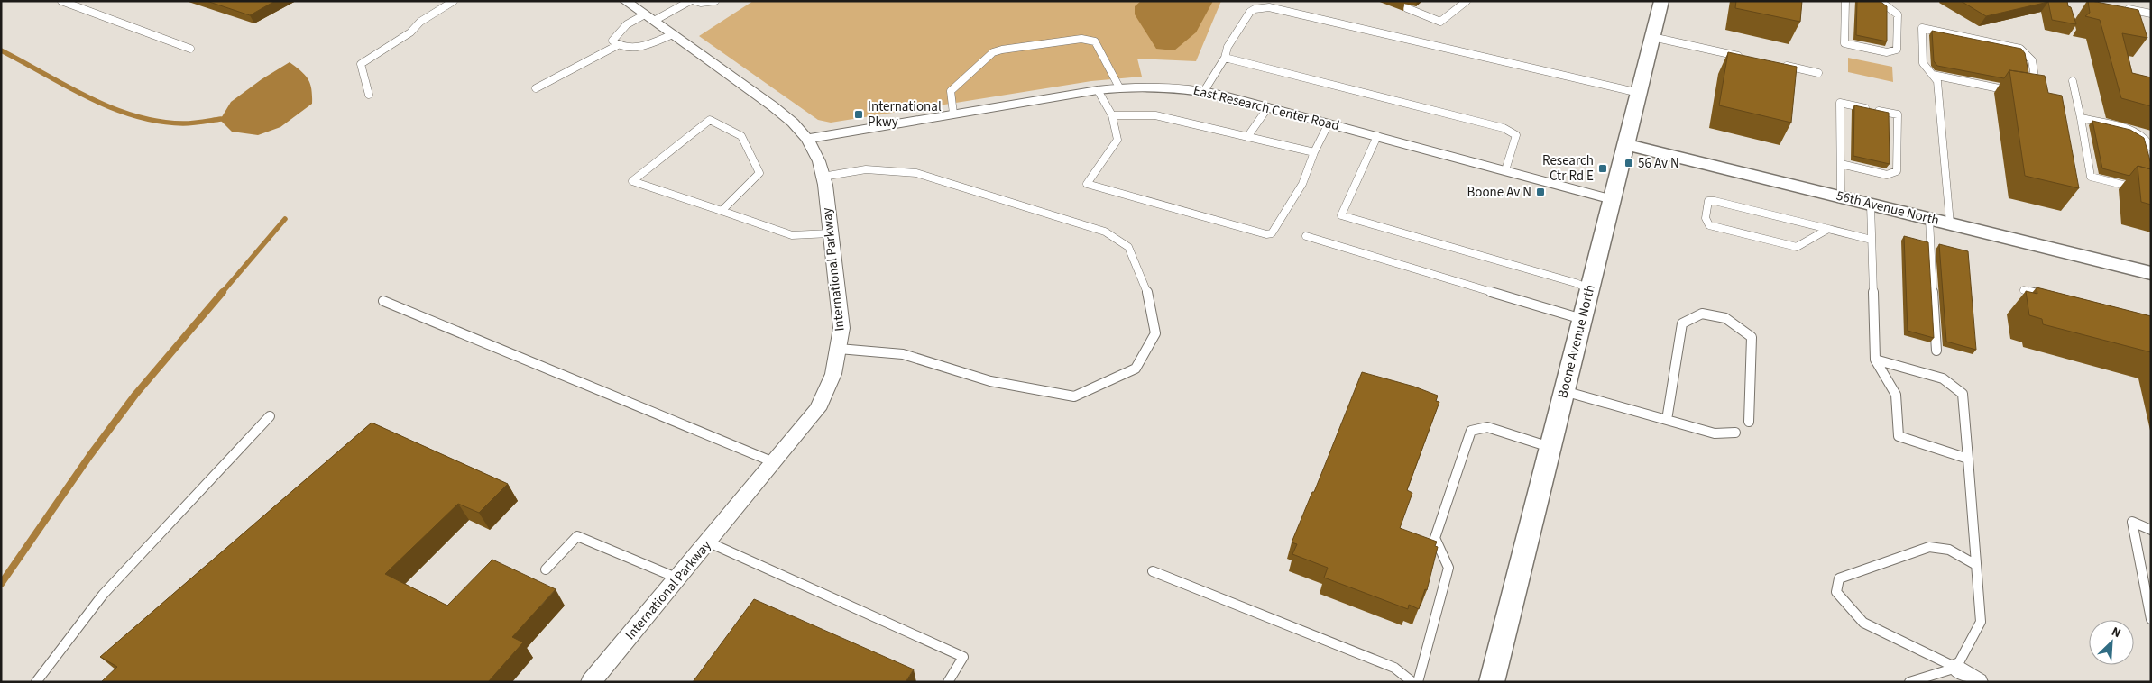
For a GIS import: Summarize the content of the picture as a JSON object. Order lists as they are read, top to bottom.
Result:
{
  "streets": {
    "street": [
      "East Research Center Road",
      "56th Avenue North",
      "International Parkway",
      "Boone Avenue North"
    ]
  },
  "crossings": [
    ["East Research Center Road", "International Parkway"],
    ["East Research Center Road", "Boone Avenue North"],
    ["56th Avenue North", "Boone Avenue North"]
  ],
  "places": {
    "transit": [
      "International Pkwy",
      "56 Av N",
      "Research Ctr Rd E",
      "Boone Av N"
    ]
  },
  "north": "top right"
}
